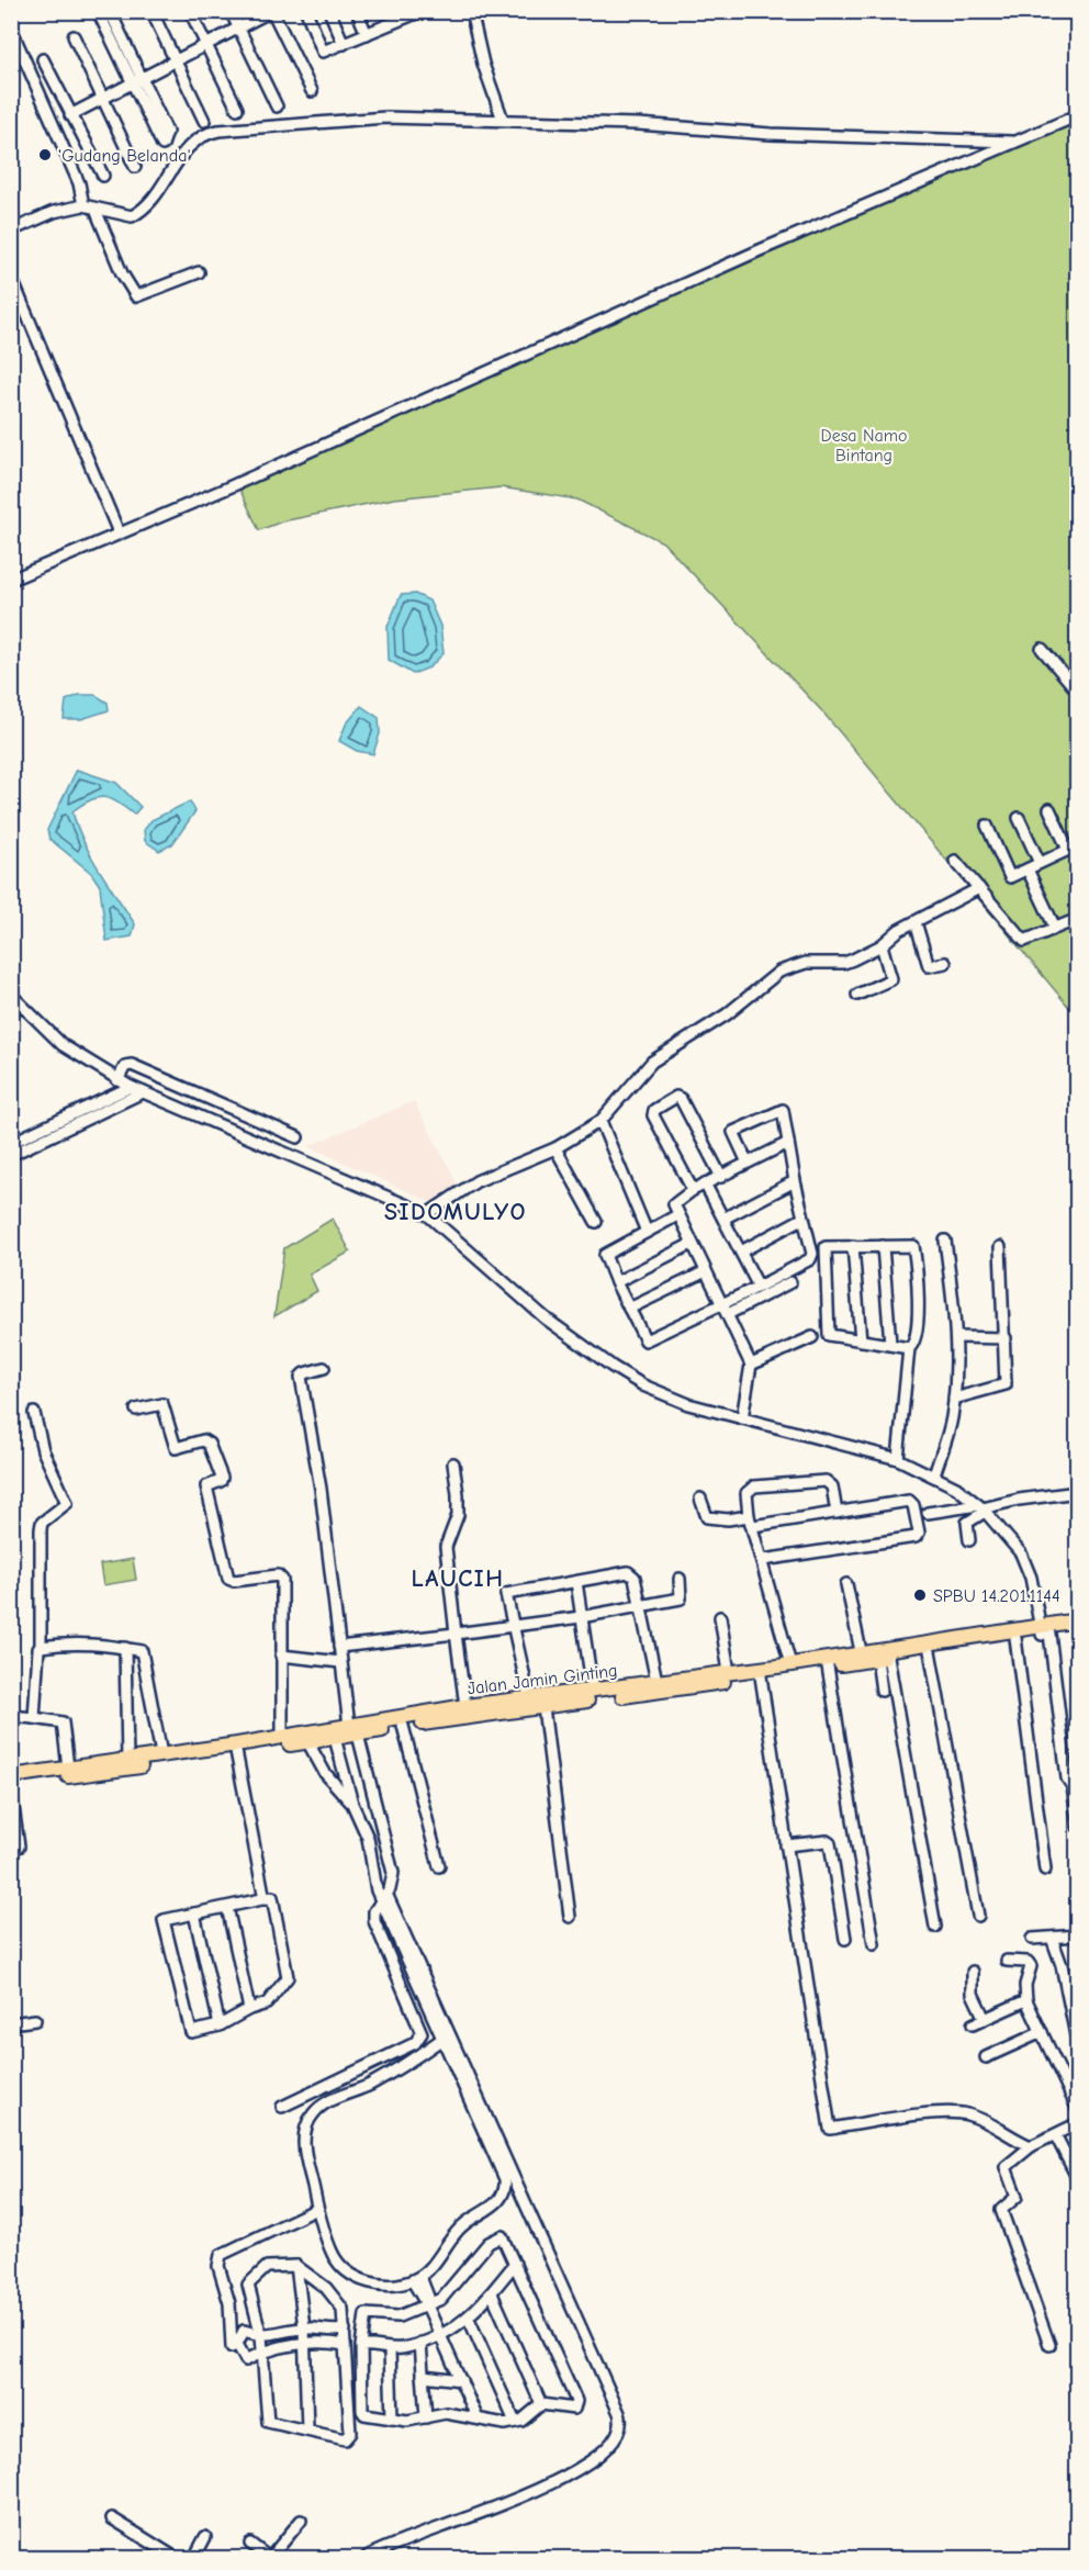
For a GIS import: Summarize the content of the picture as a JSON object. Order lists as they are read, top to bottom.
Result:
{
  "streets": {
    "highway": ["Jalan Jamin Ginting"]
  },
  "districts": ["SIDOMULYO", "LAUCIH"],
  "parks": ["Desa Namo Bintang"],
  "places": ["'Gudang Belanda'", "SPBU 14.201.1144"]
}
